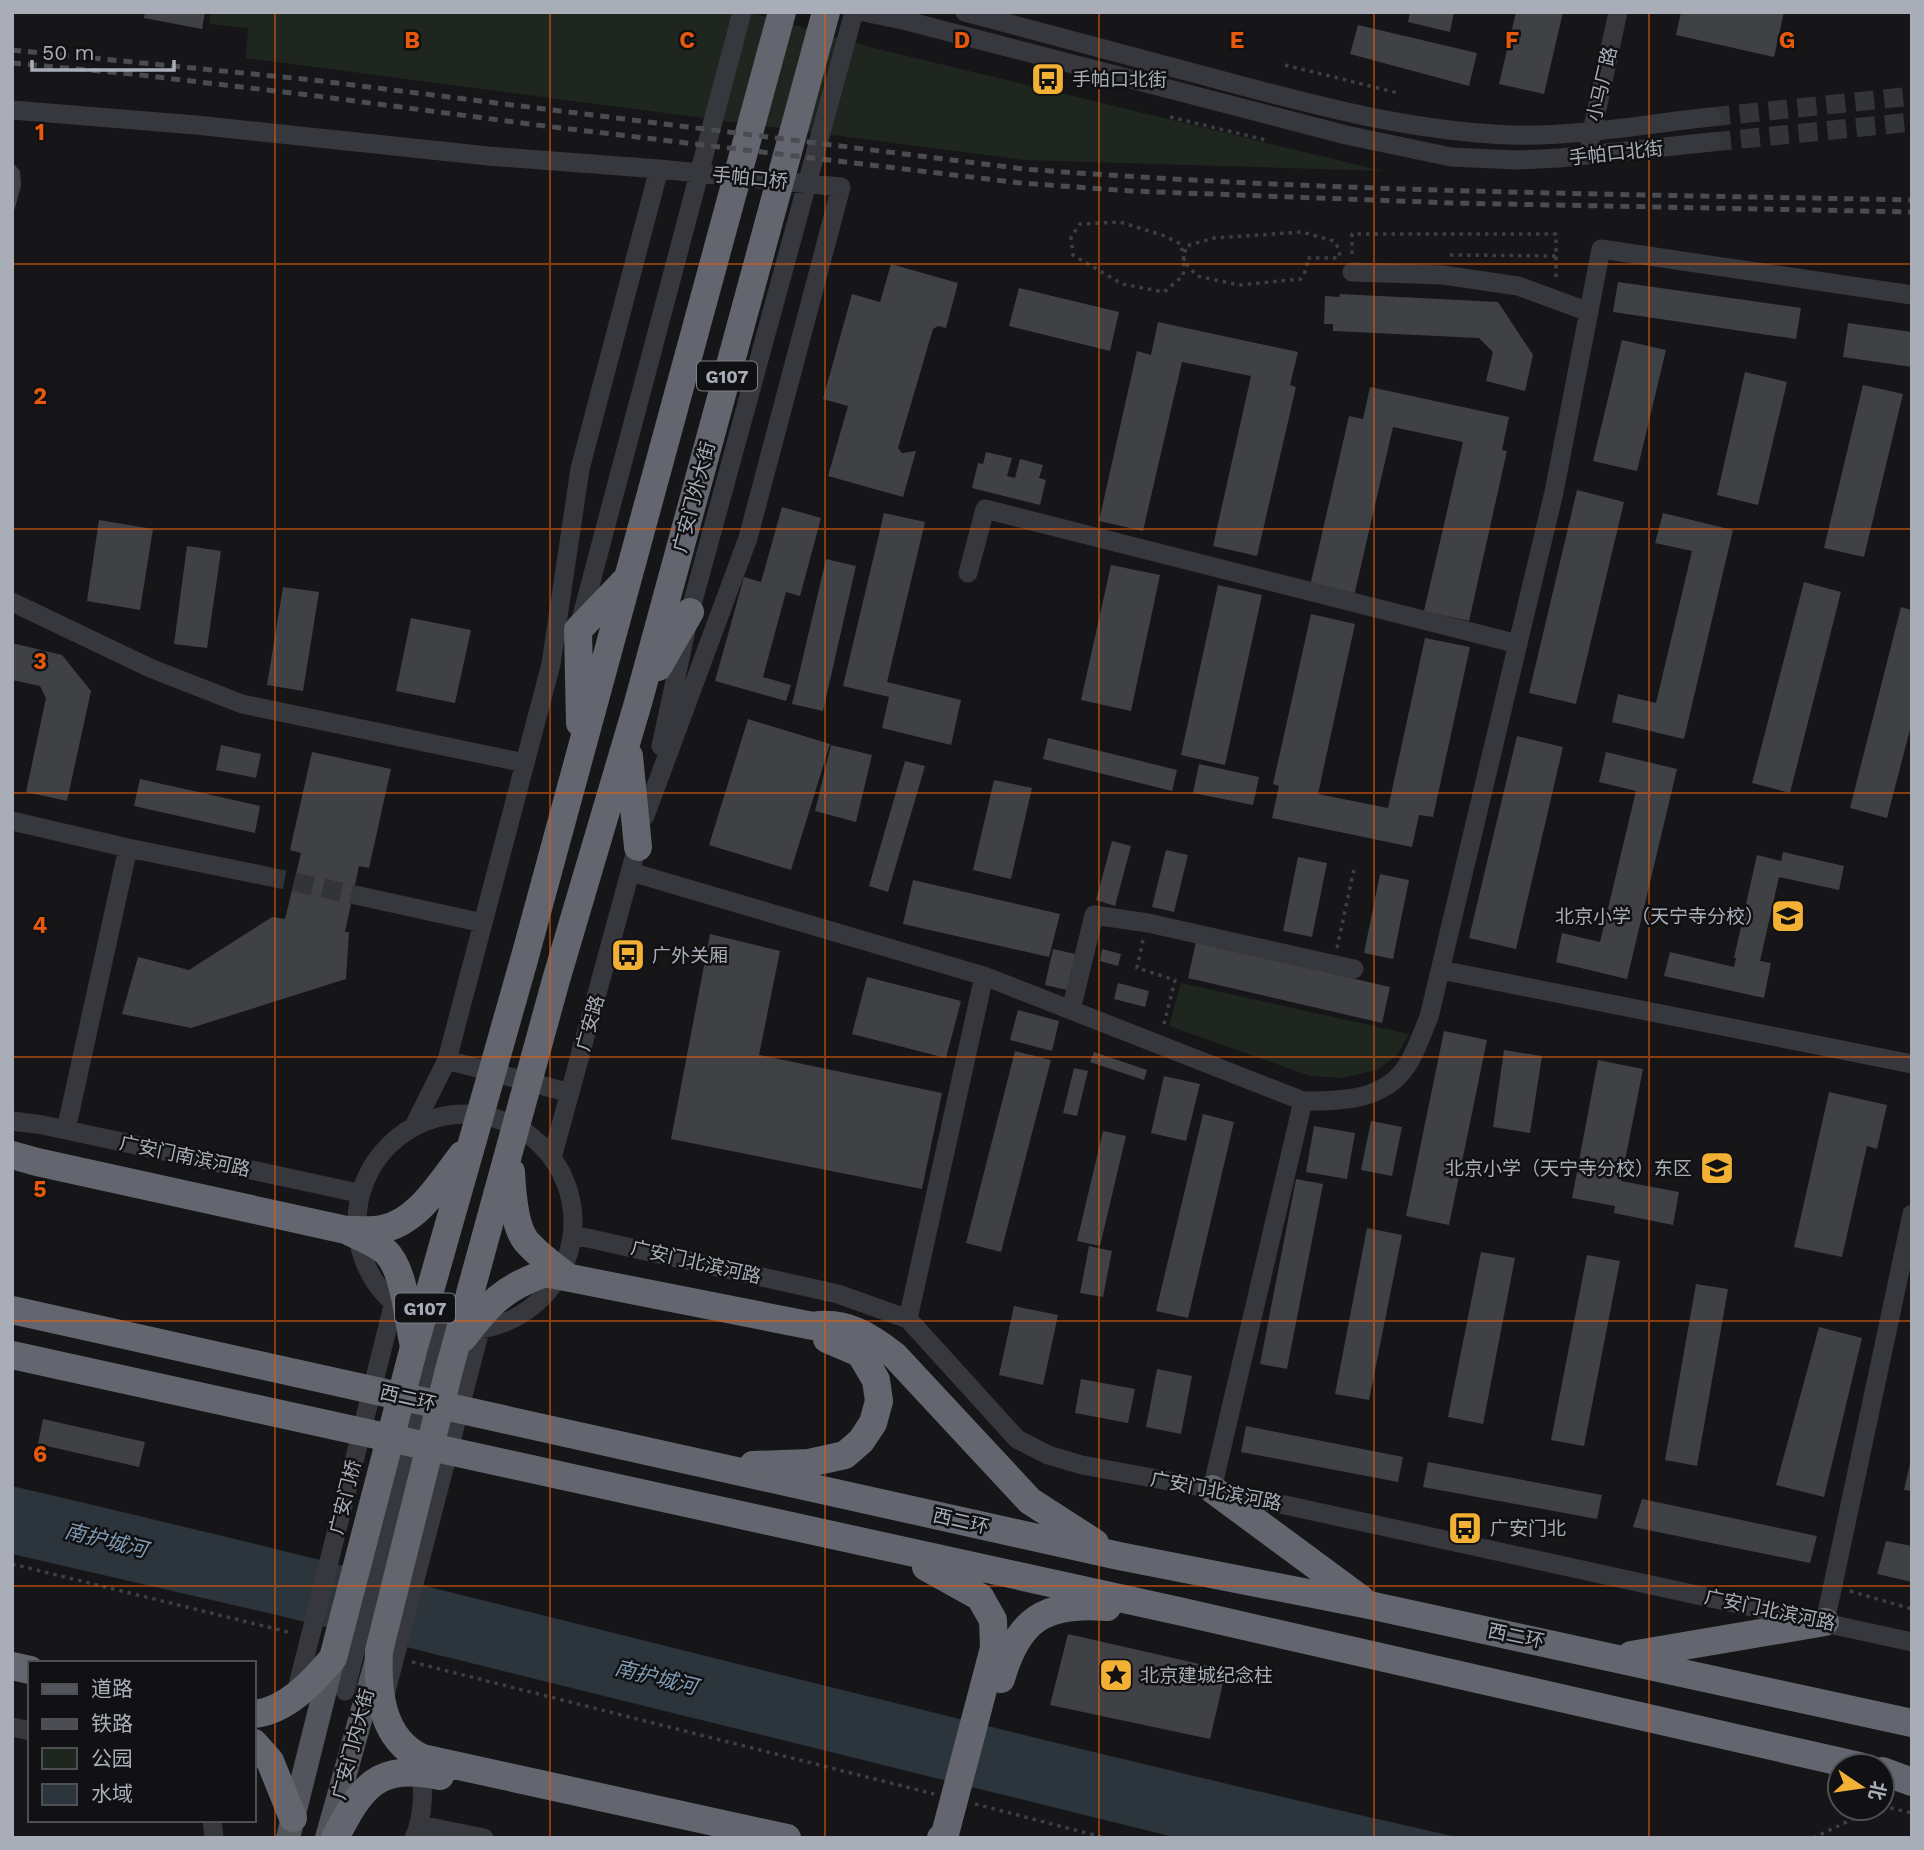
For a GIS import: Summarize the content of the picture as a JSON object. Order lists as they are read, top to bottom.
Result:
{
  "streets": {
    "highway": [
      "G107",
      "广安门外大街",
      "西二环",
      "广安门桥"
    ],
    "main road": ["广安门内大街"],
    "street": [
      "小马厂路",
      "手帕口北街",
      "手帕口桥",
      "广安路",
      "广安门南滨河路",
      "广安门北滨河路"
    ]
  },
  "crossings": [
    ["小马厂路", "手帕口北街"],
    ["手帕口桥", "广安门外大街"],
    ["G107", "广安门外大街"],
    ["G107", "广安门桥"],
    ["G107", "广安门内大街"],
    ["广安门外大街", "广安路"],
    ["广安路", "广安门南滨河路"],
    ["广安路", "广安门北滨河路"],
    ["广安路", "广安门桥"],
    ["广安门南滨河路", "广安门北滨河路"],
    ["广安门南滨河路", "广安门桥"],
    ["广安门北滨河路", "广安门桥"]
  ],
  "water": ["南护城河"],
  "places": {
    "bus stop": ["手帕口北街", "广外关厢", "广安门北"],
    "school or university": ["北京小学（天宁寺分校）", "北京小学（天宁寺分校）东区"],
    "place": ["北京建城纪念柱"]
  },
  "legend": [
    "道路",
    "铁路",
    "公园",
    "水域"
  ],
  "scale_bar": "50 m",
  "north": "right",
  "grid": {
    "columns": [
      "B",
      "C",
      "D",
      "E",
      "F",
      "G"
    ],
    "rows": [
      "1",
      "2",
      "3",
      "4",
      "5",
      "6"
    ]
  }
}
